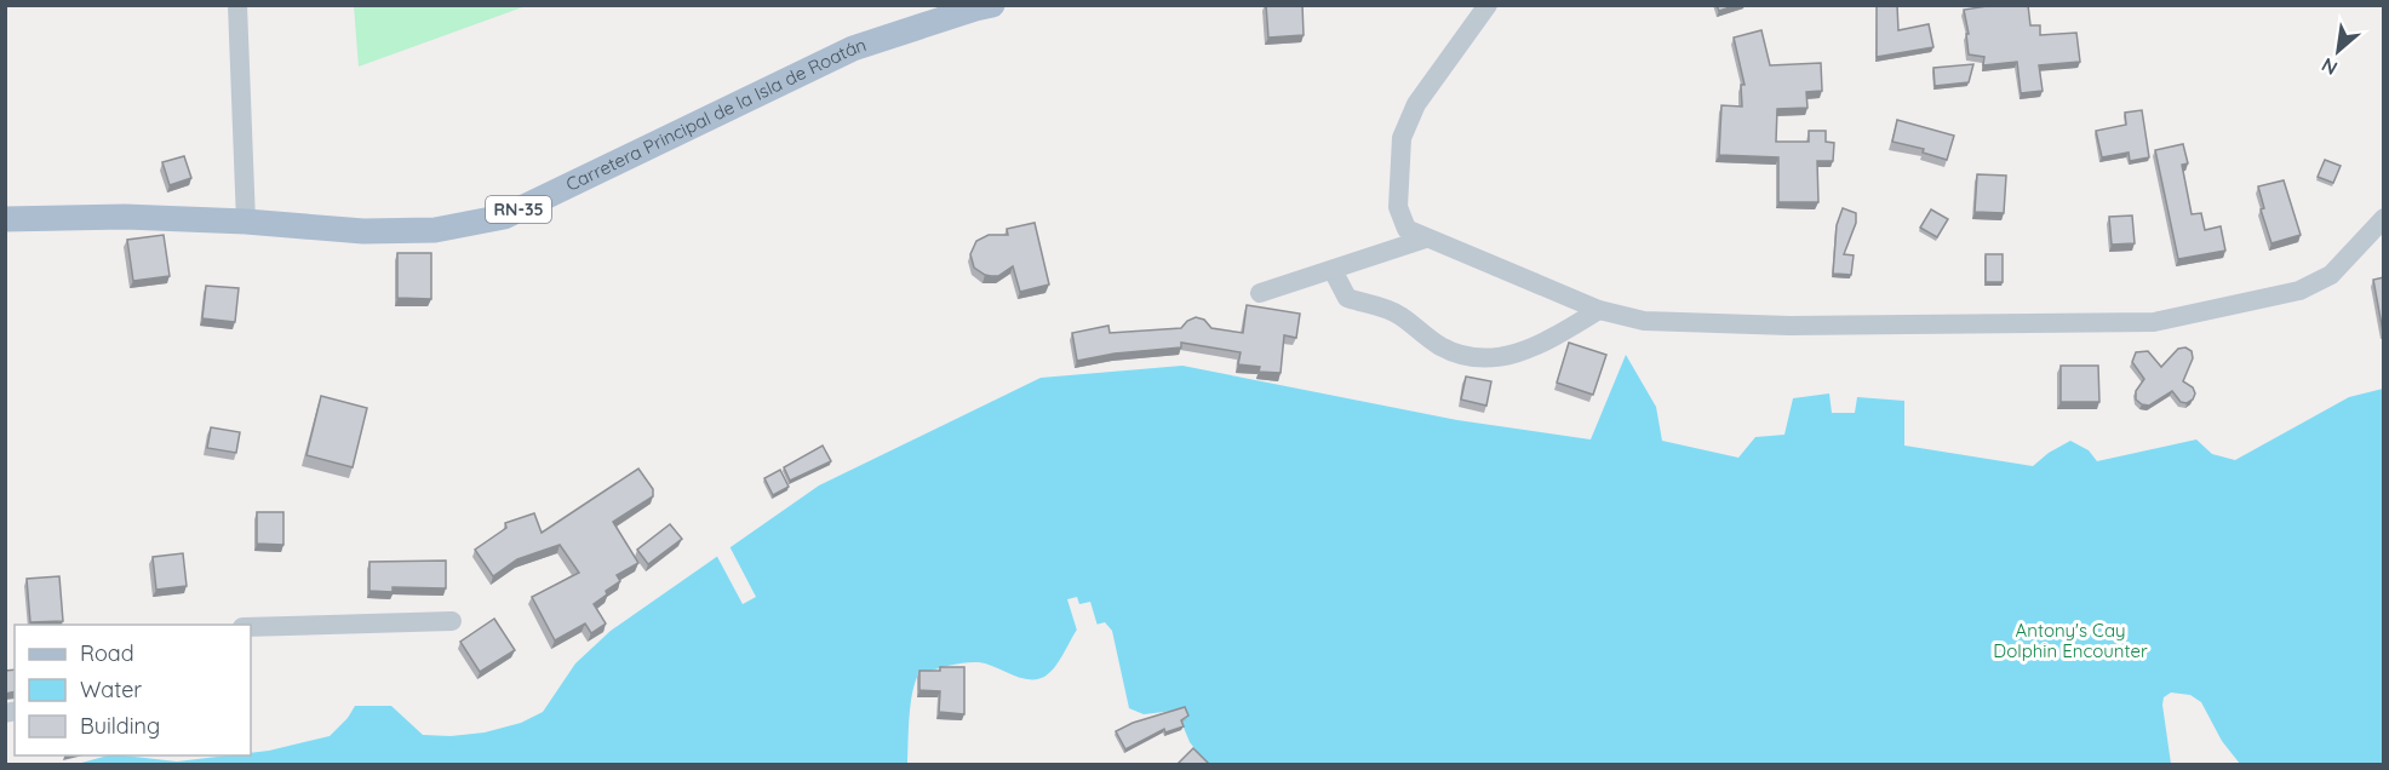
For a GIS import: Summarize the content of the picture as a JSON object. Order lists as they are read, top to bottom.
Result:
{
  "streets": {
    "main road": ["Carretera Principal de la Isla de Roatán", "RN-35"]
  },
  "parks": ["Antony's Cay Dolphin Encounter"],
  "legend": ["Road", "Water", "Building"],
  "north": "bottom left"
}
